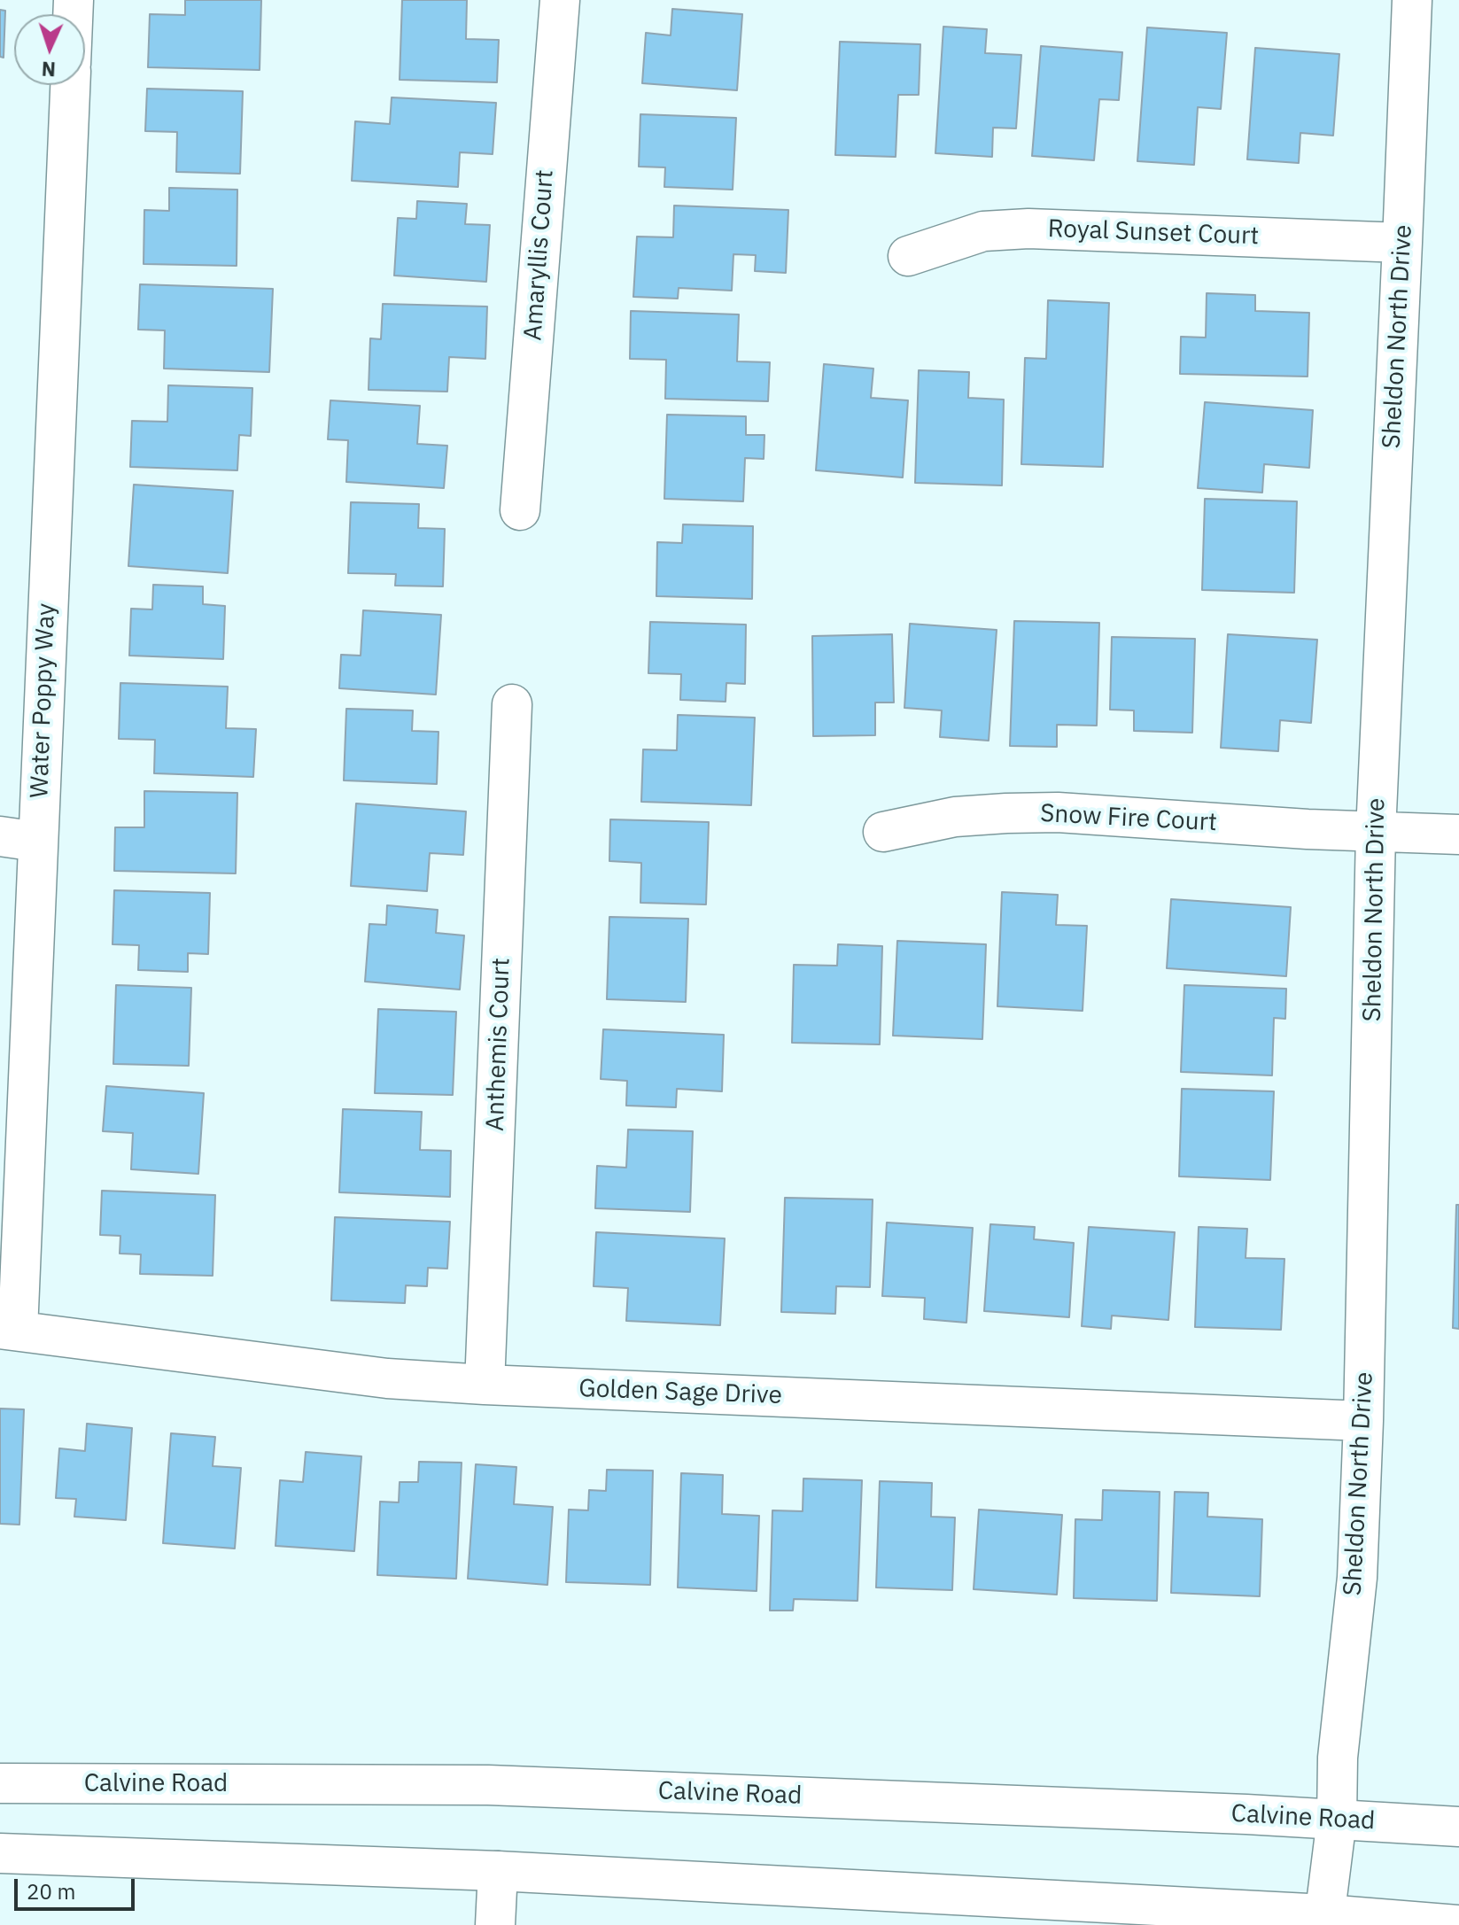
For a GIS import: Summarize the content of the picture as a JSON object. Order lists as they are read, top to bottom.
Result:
{
  "streets": {
    "street": [
      "Royal Sunset Court",
      "Amaryllis Court",
      "Sheldon North Drive",
      "Water Poppy Way",
      "Snow Fire Court",
      "Anthemis Court",
      "Golden Sage Drive",
      "Calvine Road"
    ]
  },
  "crossings": [
    ["Royal Sunset Court", "Sheldon North Drive"],
    ["Sheldon North Drive", "Snow Fire Court"],
    ["Sheldon North Drive", "Golden Sage Drive"],
    ["Sheldon North Drive", "Calvine Road"],
    ["Water Poppy Way", "Golden Sage Drive"],
    ["Anthemis Court", "Golden Sage Drive"]
  ],
  "scale_bar": "20 m",
  "north": "bottom"
}
